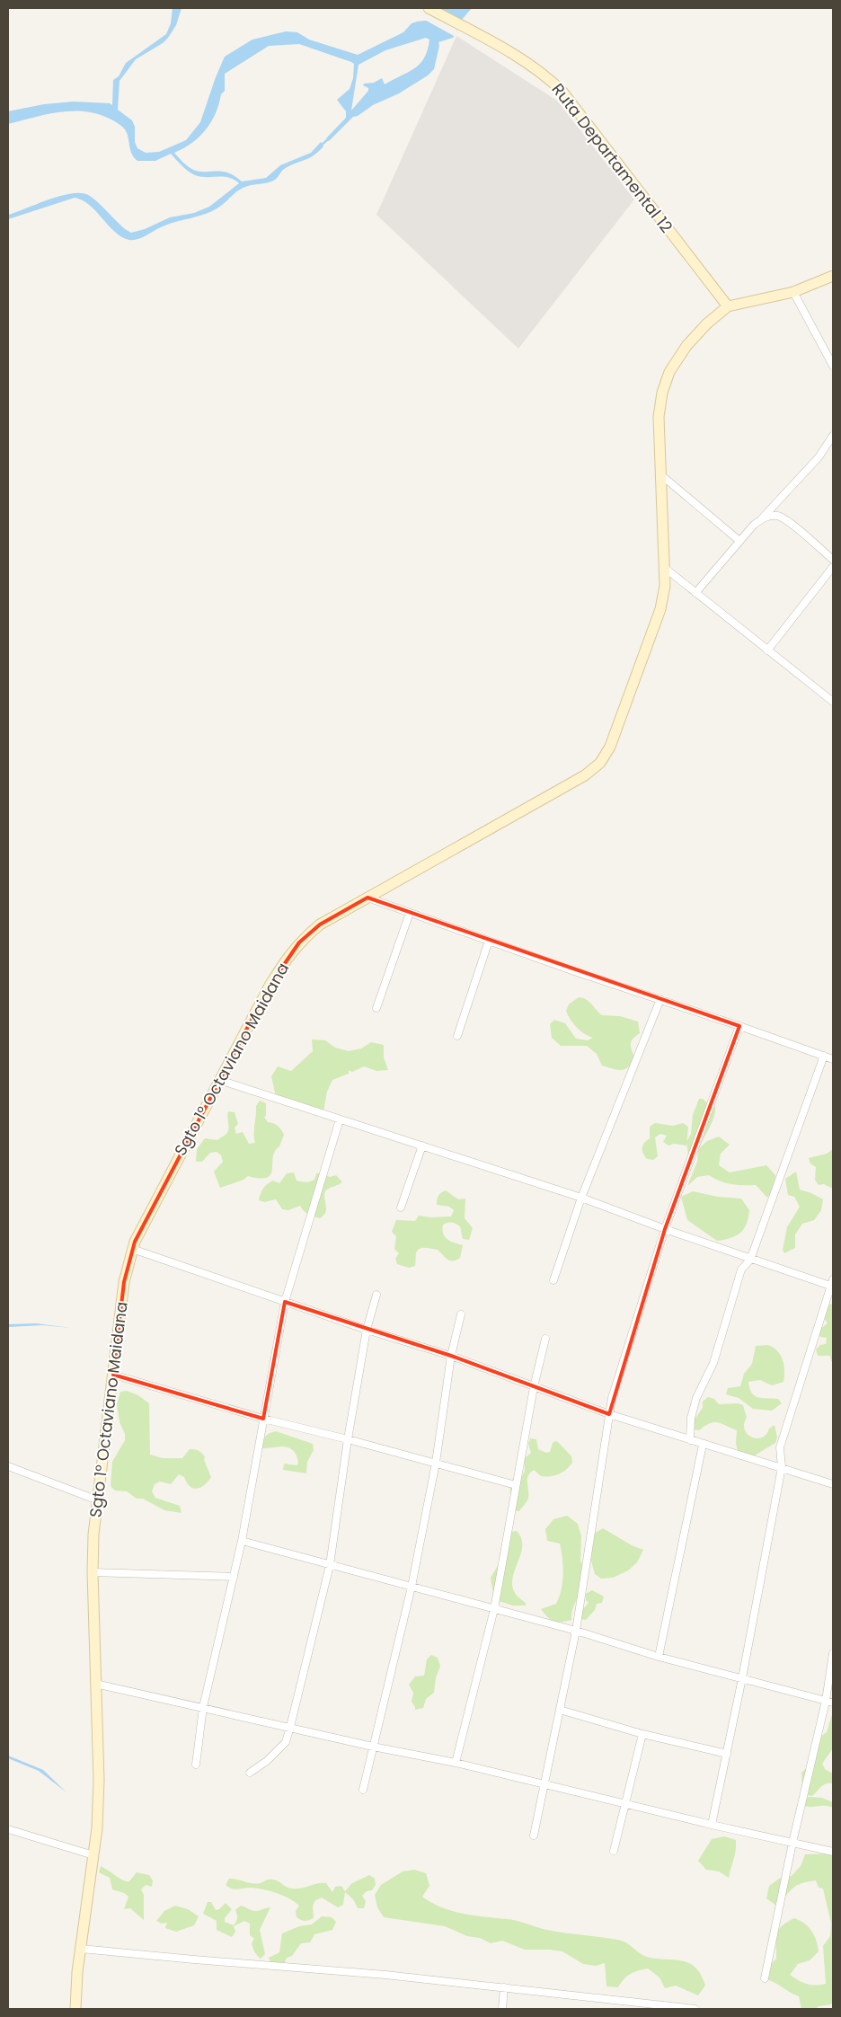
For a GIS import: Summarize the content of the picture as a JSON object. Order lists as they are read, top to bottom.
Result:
{
  "streets": {
    "main road": ["Ruta Departamental 12", "Sgto 1° Octaviano Maidana"]
  },
  "crossings": [
    ["Ruta Departamental 12", "Sgto 1° Octaviano Maidana"]
  ]
}
